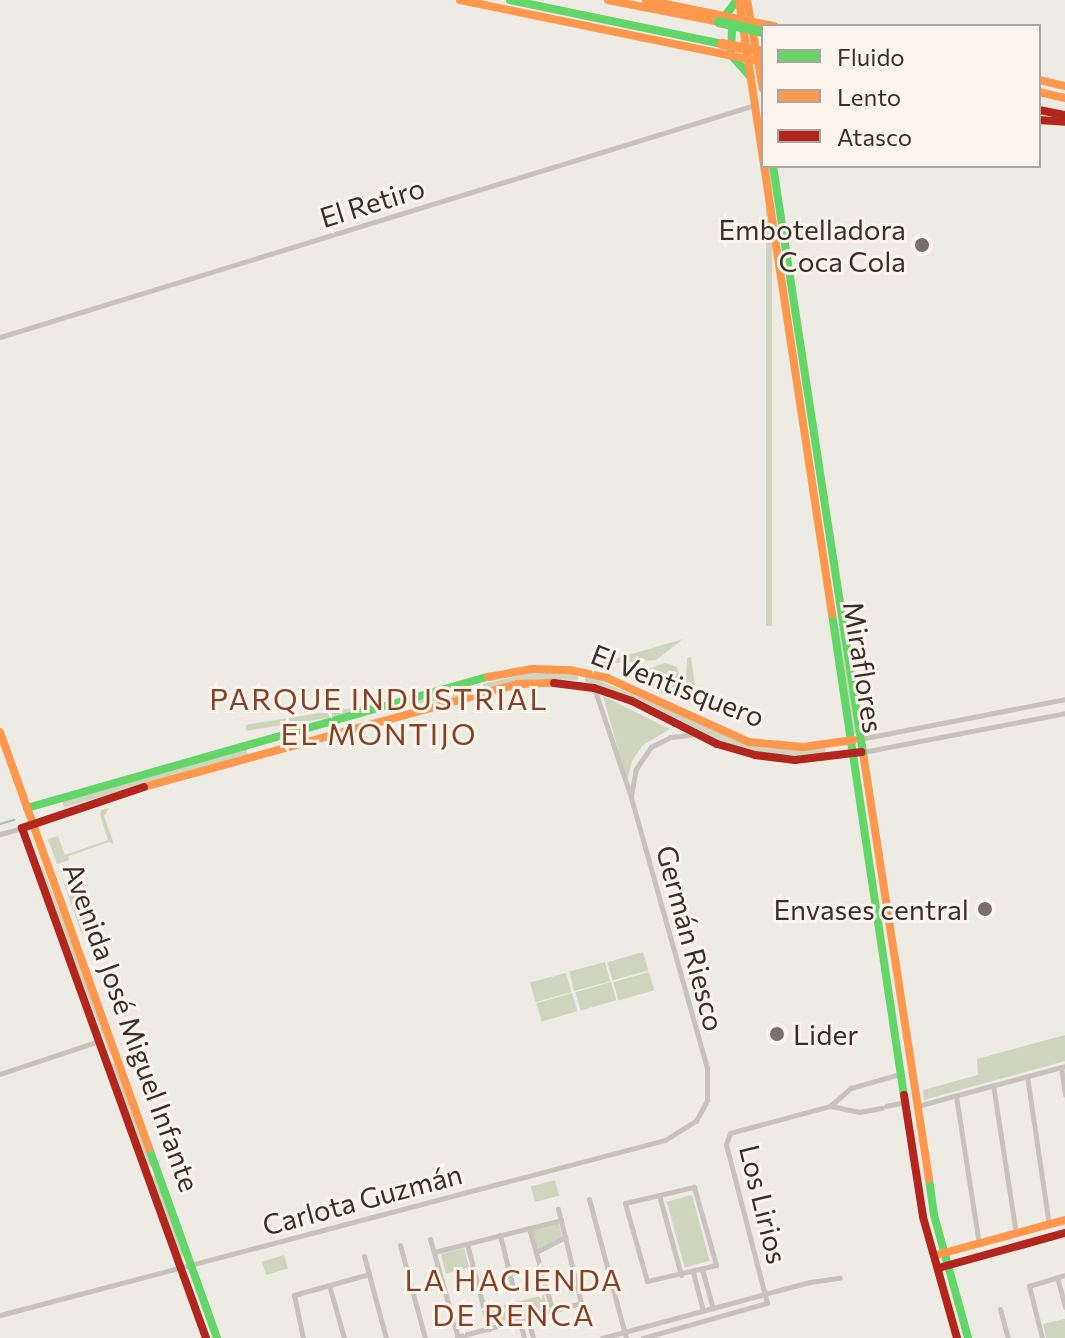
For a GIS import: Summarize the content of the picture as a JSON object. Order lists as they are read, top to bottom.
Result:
{
  "streets": {
    "main road": ["Miraflores", "El Ventisquero", "Avenida José Miguel Infante"],
    "street": [
      "El Retiro",
      "Germán Riesco",
      "Carlota Guzmán",
      "Los Lirios"
    ]
  },
  "crossings": [
    ["El Retiro", "Miraflores"],
    ["Miraflores", "El Ventisquero"],
    ["El Ventisquero", "Germán Riesco"],
    ["El Ventisquero", "Avenida José Miguel Infante"],
    ["Germán Riesco", "Carlota Guzmán"],
    ["Avenida José Miguel Infante", "Carlota Guzmán"]
  ],
  "districts": ["PARQUE INDUSTRIAL EL MONTIJO", "LA HACIENDA DE RENCA"],
  "places": ["Embotelladora Coca Cola", "Envases central", "Lider"],
  "legend": ["Fluido", "Lento", "Atasco"]
}
